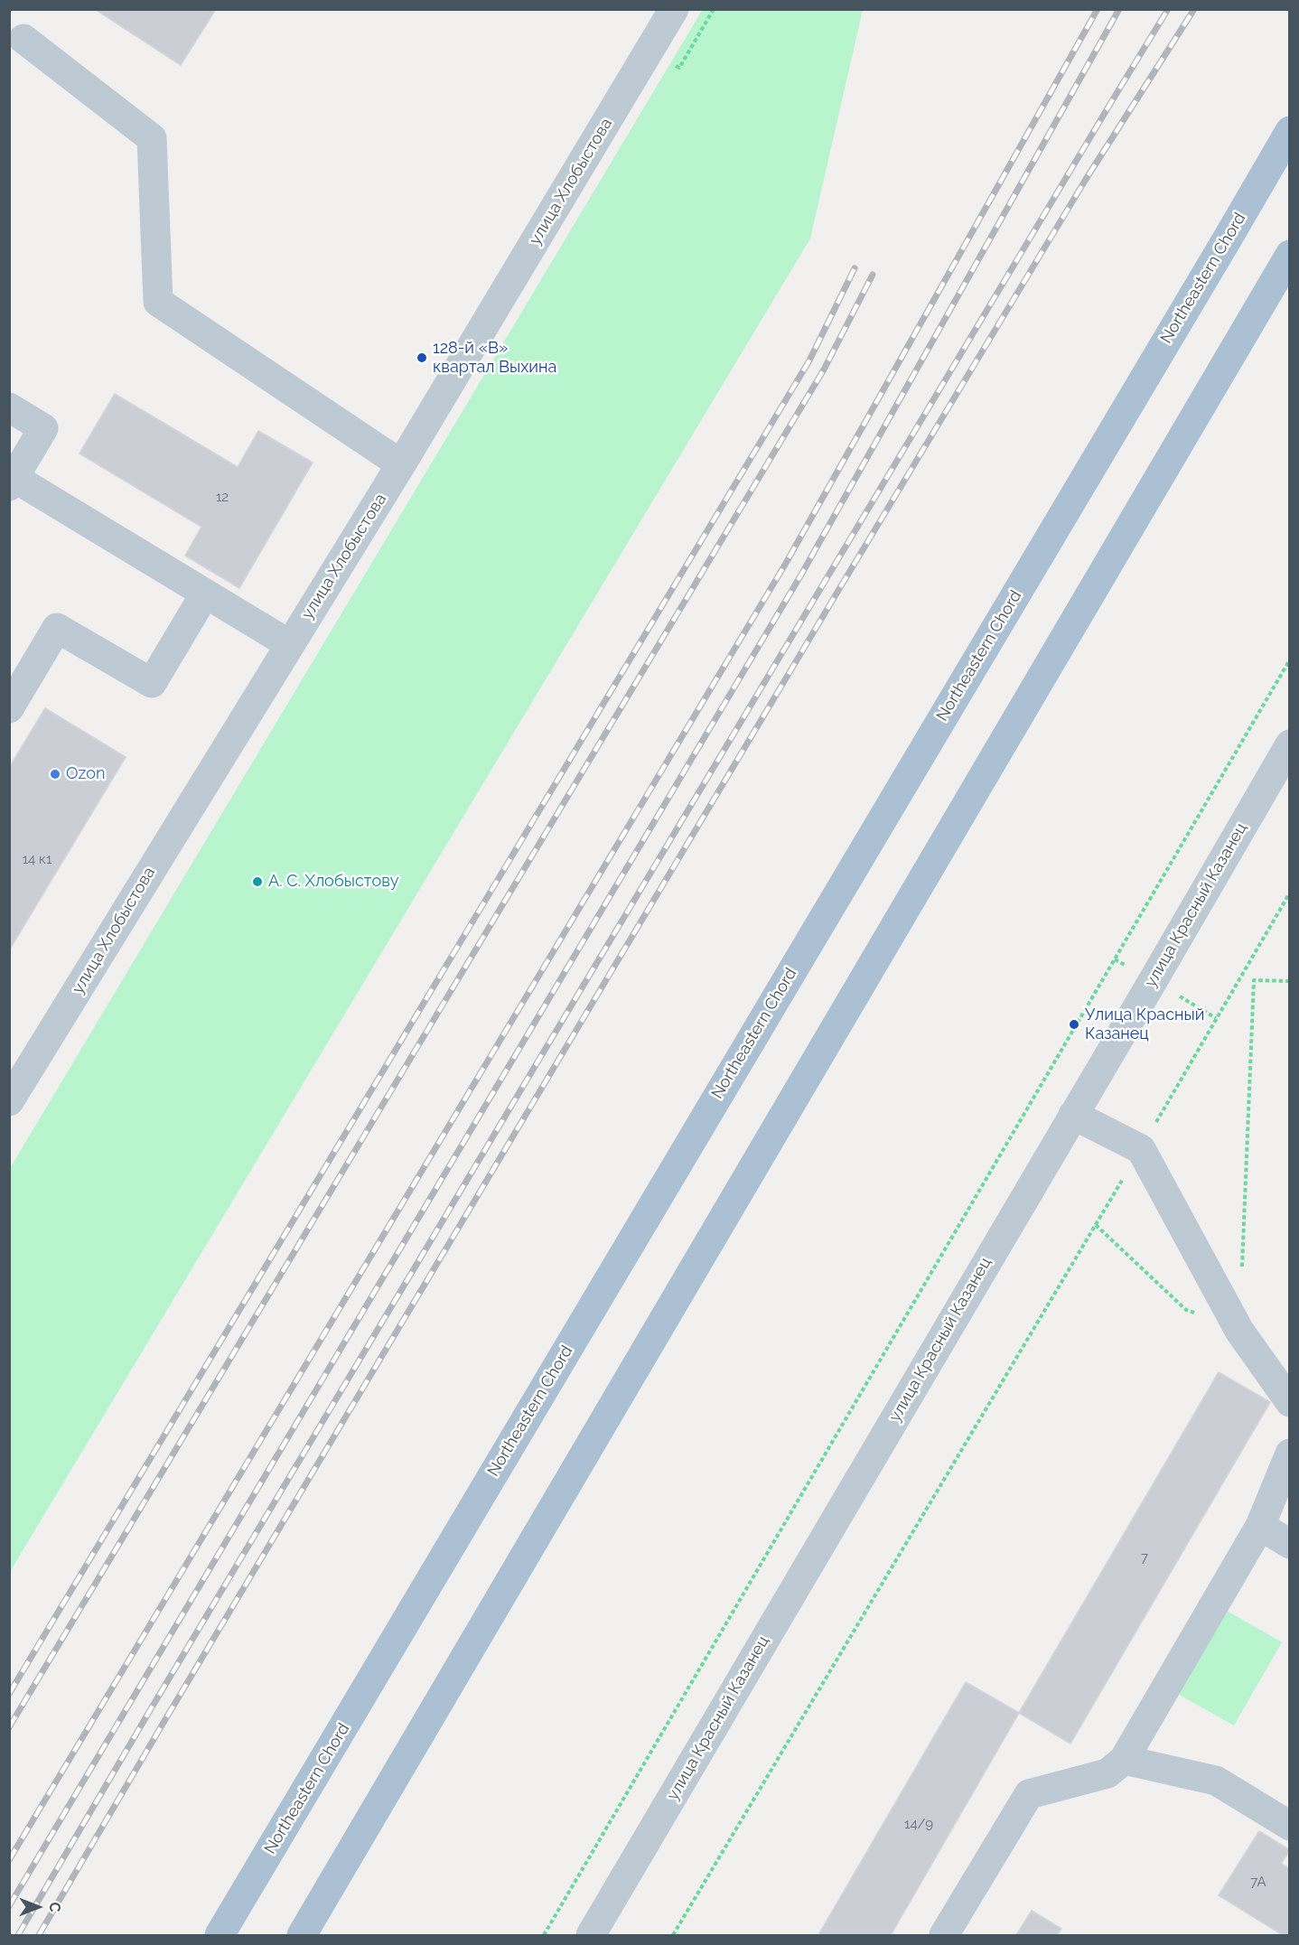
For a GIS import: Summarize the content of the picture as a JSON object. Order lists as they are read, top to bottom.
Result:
{
  "streets": {
    "main road": ["Northeastern Chord"],
    "street": ["улица Хлобыстова", "улица Красный Казанец"]
  },
  "places": [
    "128-й «В» квартал Выхина",
    "Ozon",
    "А. С. Хлобыстову",
    "Улица Красный Казанец"
  ],
  "house_numbers": [
    "12",
    "14 к1",
    "7",
    "14/9",
    "7А"
  ],
  "north": "right"
}
